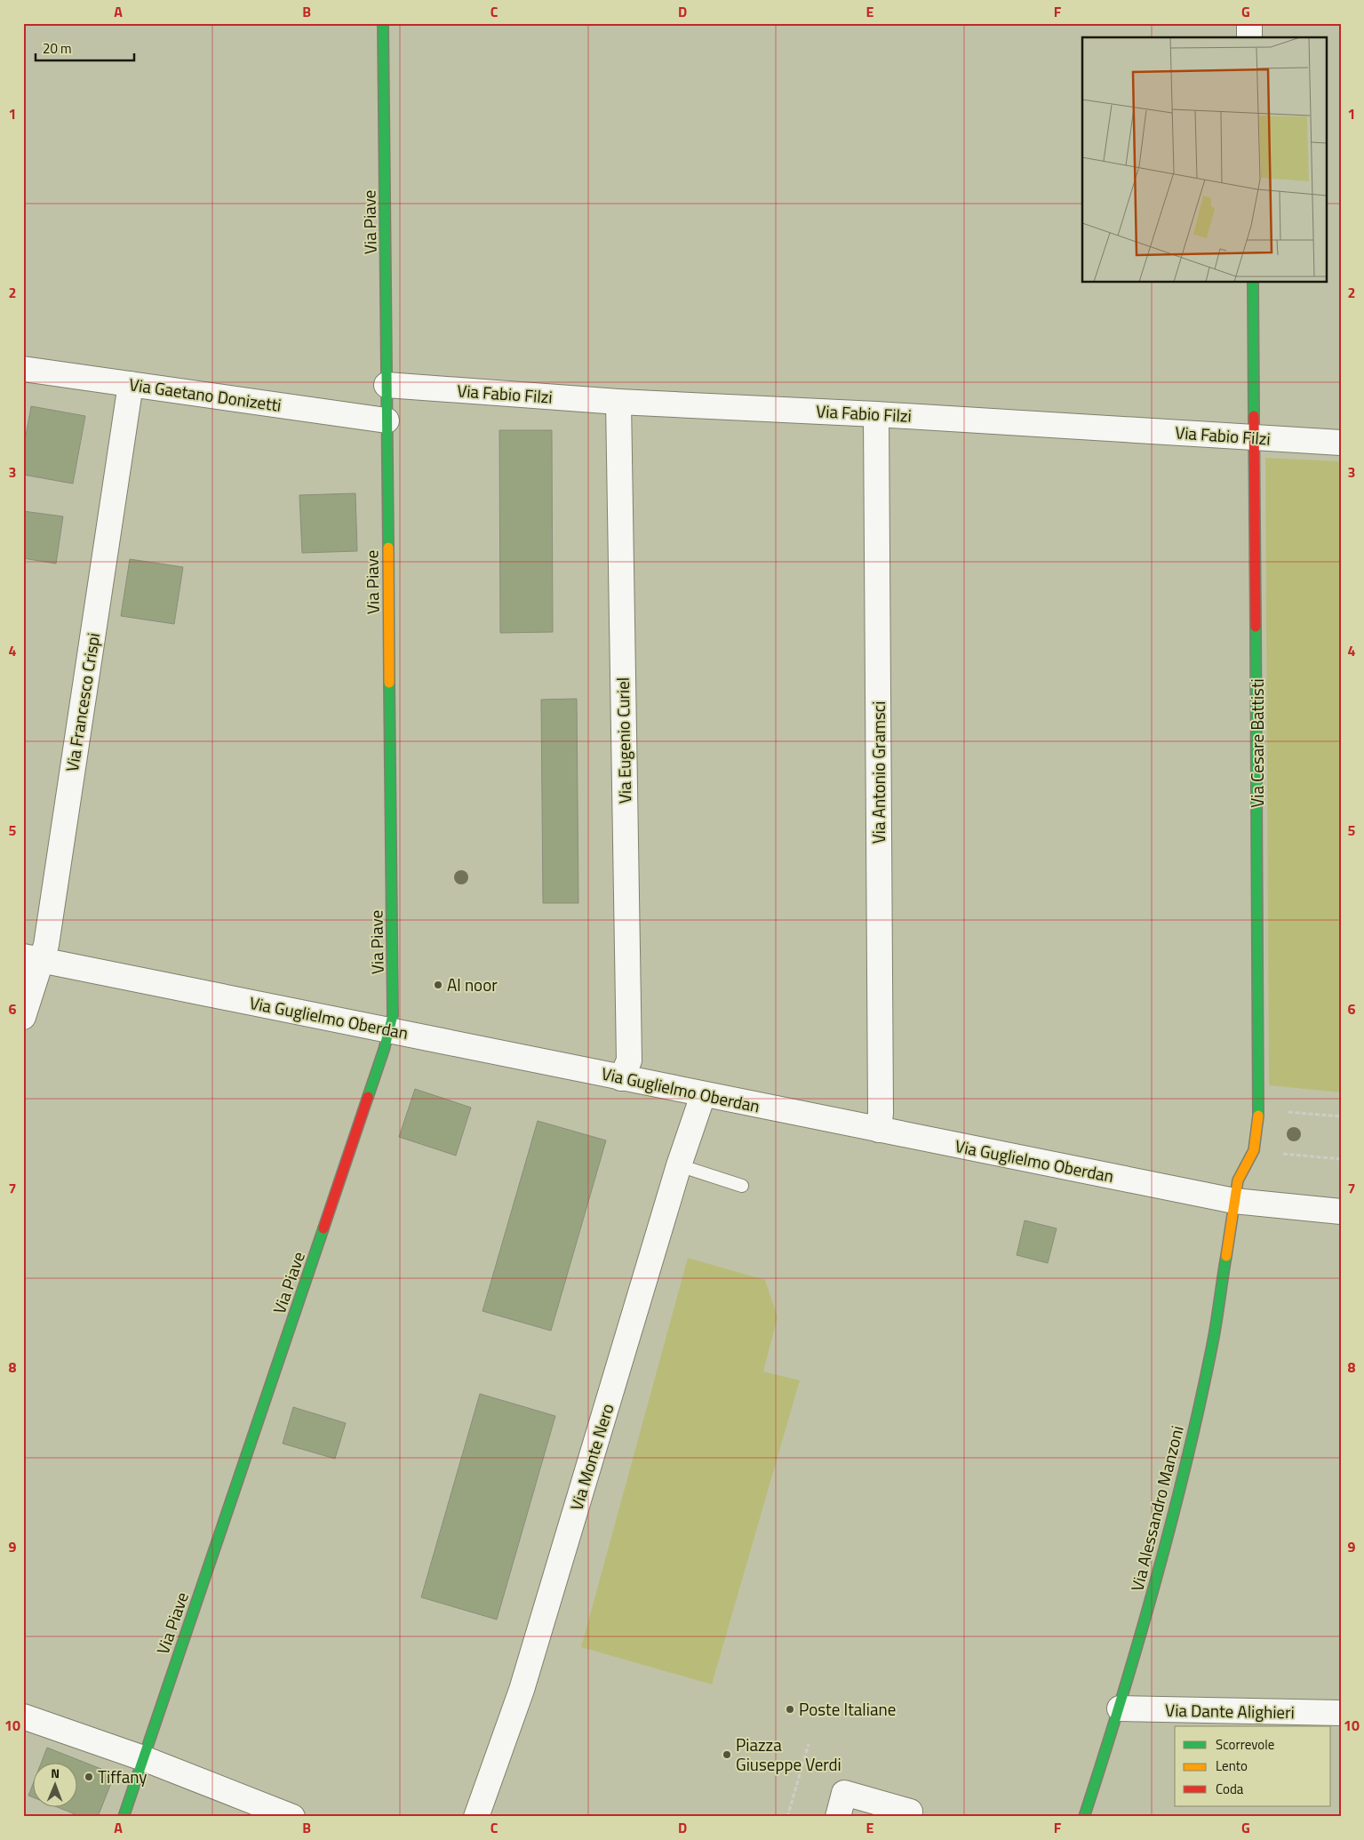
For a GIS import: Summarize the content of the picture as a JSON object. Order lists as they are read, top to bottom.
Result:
{
  "streets": {
    "street": [
      "Via Piave",
      "Via Fabio Filzi",
      "Via Gaetano Donizetti",
      "Via Francesco Crispi",
      "Via Eugenio Curiel",
      "Via Cesare Battisti",
      "Via Antonio Gramsci",
      "Via Guglielmo Oberdan",
      "Via Monte Nero",
      "Via Alessandro Manzoni",
      "Via Dante Alighieri"
    ]
  },
  "crossings": [
    ["Via Piave", "Via Fabio Filzi"],
    ["Via Piave", "Via Gaetano Donizetti"],
    ["Via Piave", "Via Guglielmo Oberdan"],
    ["Via Fabio Filzi", "Via Eugenio Curiel"],
    ["Via Fabio Filzi", "Via Cesare Battisti"],
    ["Via Fabio Filzi", "Via Antonio Gramsci"],
    ["Via Gaetano Donizetti", "Via Francesco Crispi"],
    ["Via Francesco Crispi", "Via Guglielmo Oberdan"],
    ["Via Eugenio Curiel", "Via Guglielmo Oberdan"],
    ["Via Cesare Battisti", "Via Guglielmo Oberdan"],
    ["Via Cesare Battisti", "Via Alessandro Manzoni"],
    ["Via Antonio Gramsci", "Via Guglielmo Oberdan"],
    ["Via Guglielmo Oberdan", "Via Monte Nero"],
    ["Via Guglielmo Oberdan", "Via Alessandro Manzoni"],
    ["Via Alessandro Manzoni", "Via Dante Alighieri"]
  ],
  "places": [
    "Al noor",
    "Poste Italiane",
    "Piazza Giuseppe Verdi",
    "Tiffany"
  ],
  "legend": ["Scorrevole", "Lento", "Coda"],
  "scale_bar": "20 m",
  "north": "top",
  "grid": {
    "columns": [
      "A",
      "B",
      "C",
      "D",
      "E",
      "F",
      "G"
    ],
    "rows": [
      "1",
      "2",
      "3",
      "4",
      "5",
      "6",
      "7",
      "8",
      "9",
      "10"
    ]
  }
}
